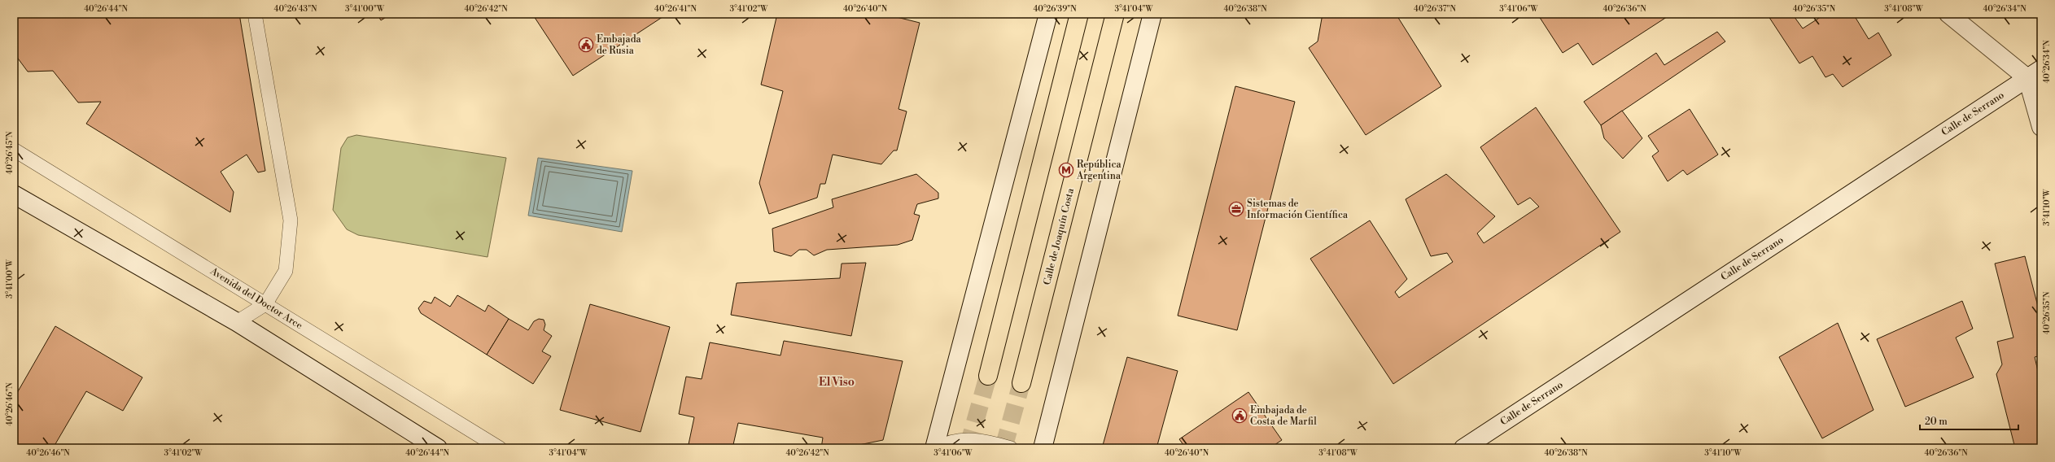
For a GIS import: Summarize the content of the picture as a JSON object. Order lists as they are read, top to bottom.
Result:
{
  "streets": {
    "main road": ["Calle de Joaquín Costa"],
    "street": ["Calle de Serrano"],
    "lane": ["Avenida del Doctor Arce"]
  },
  "districts": ["El Viso"],
  "places": {
    "public building": ["Embajada de Rusia", "Embajada de Costa de Marfil"],
    "metro station": ["República Argentina"],
    "office": ["Sistemas de Información Científica"]
  },
  "scale_bar": "20 m",
  "coordinates": [
    "40°26'44\"N",
    "40°26'43\"N",
    "3°41'00\"W",
    "40°26'42\"N",
    "40°26'41\"N",
    "3°41'02\"W",
    "40°26'40\"N",
    "40°26'39\"N",
    "3°41'04\"W",
    "40°26'38\"N",
    "40°26'37\"N",
    "3°41'06\"W",
    "40°26'36\"N",
    "40°26'35\"N",
    "3°41'08\"W",
    "40°26'34\"N",
    "40°26'45\"N",
    "3°41'10\"W",
    "40°26'46\"N"
  ]
}
